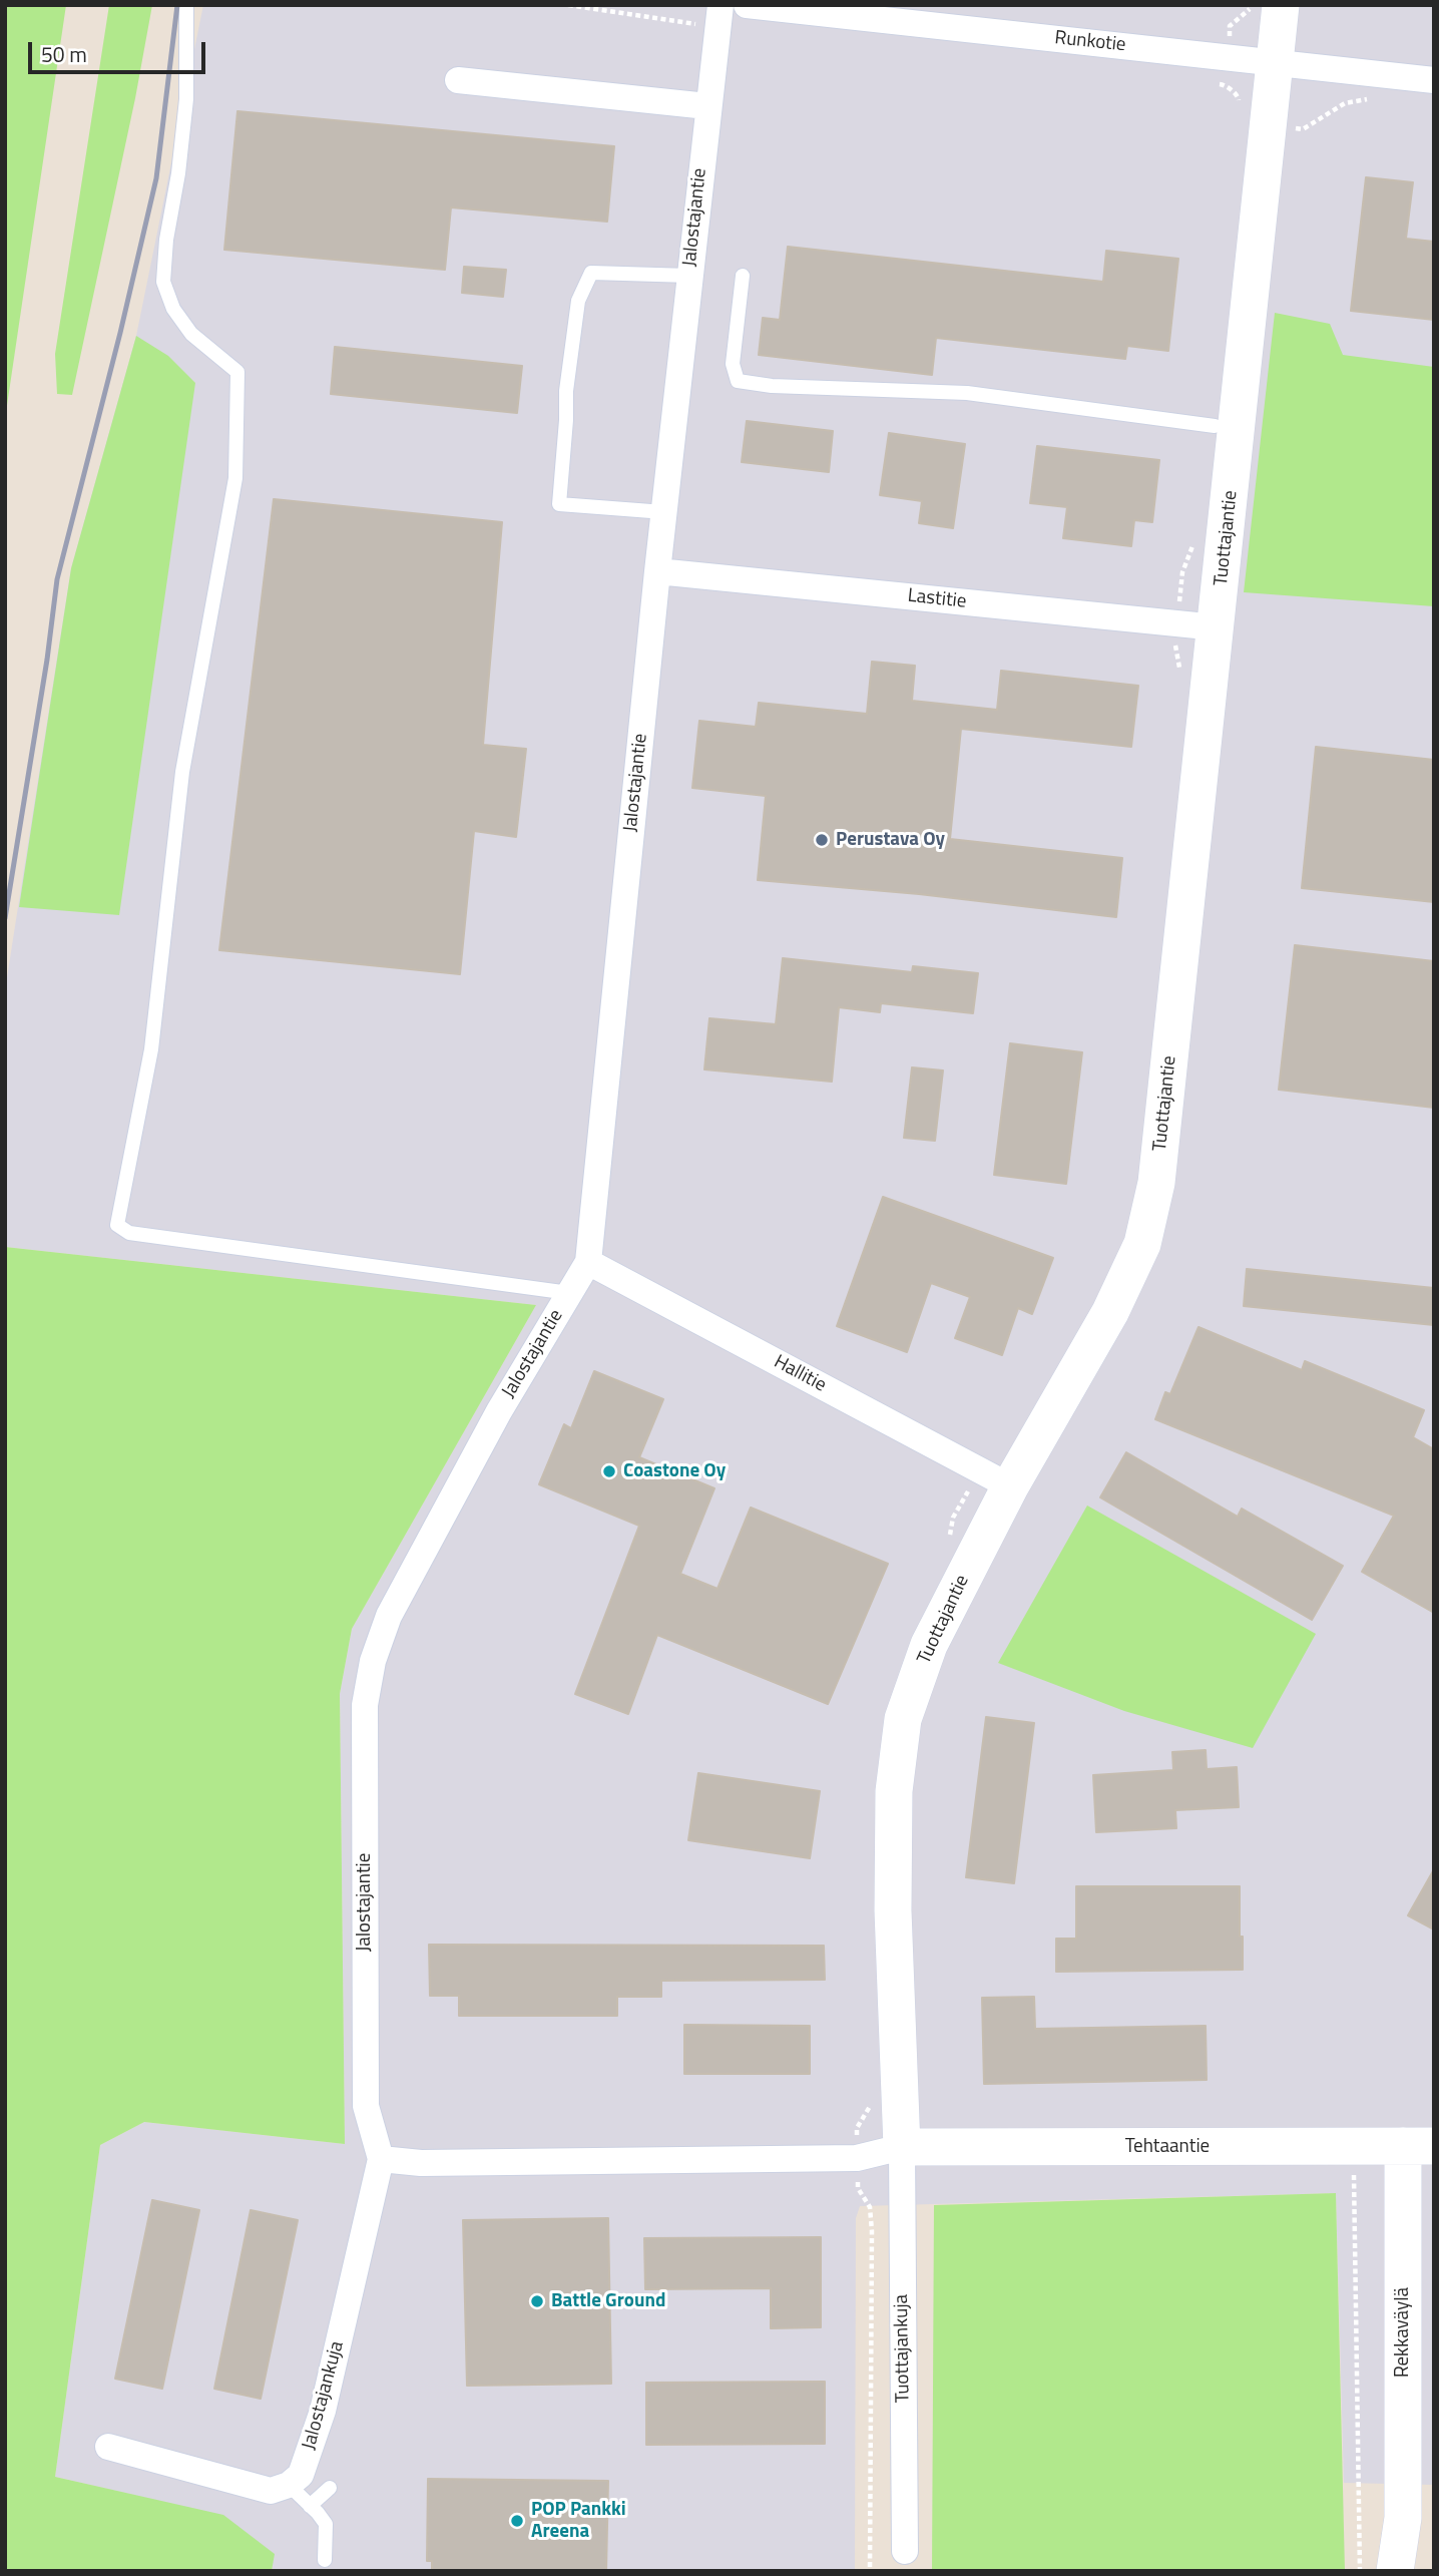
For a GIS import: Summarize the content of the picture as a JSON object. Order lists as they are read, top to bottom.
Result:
{
  "streets": {
    "street": [
      "Runkotie",
      "Jalostajantie",
      "Tuottajantie",
      "Lastitie",
      "Hallitie",
      "Tehtaantie",
      "Rekkaväylä",
      "Tuottajankuja",
      "Jalostajankuja"
    ]
  },
  "crossings": [
    ["Runkotie", "Tuottajantie"],
    ["Jalostajantie", "Lastitie"],
    ["Jalostajantie", "Hallitie"],
    ["Jalostajantie", "Jalostajankuja"],
    ["Tuottajantie", "Lastitie"],
    ["Tuottajantie", "Hallitie"],
    ["Tuottajantie", "Tehtaantie"],
    ["Tuottajantie", "Tuottajankuja"],
    ["Tehtaantie", "Rekkaväylä"],
    ["Tehtaantie", "Tuottajankuja"]
  ],
  "places": [
    "Perustava Oy",
    "Coastone Oy",
    "Battle Ground",
    "POP Pankki Areena"
  ],
  "scale_bar": "50 m"
}
